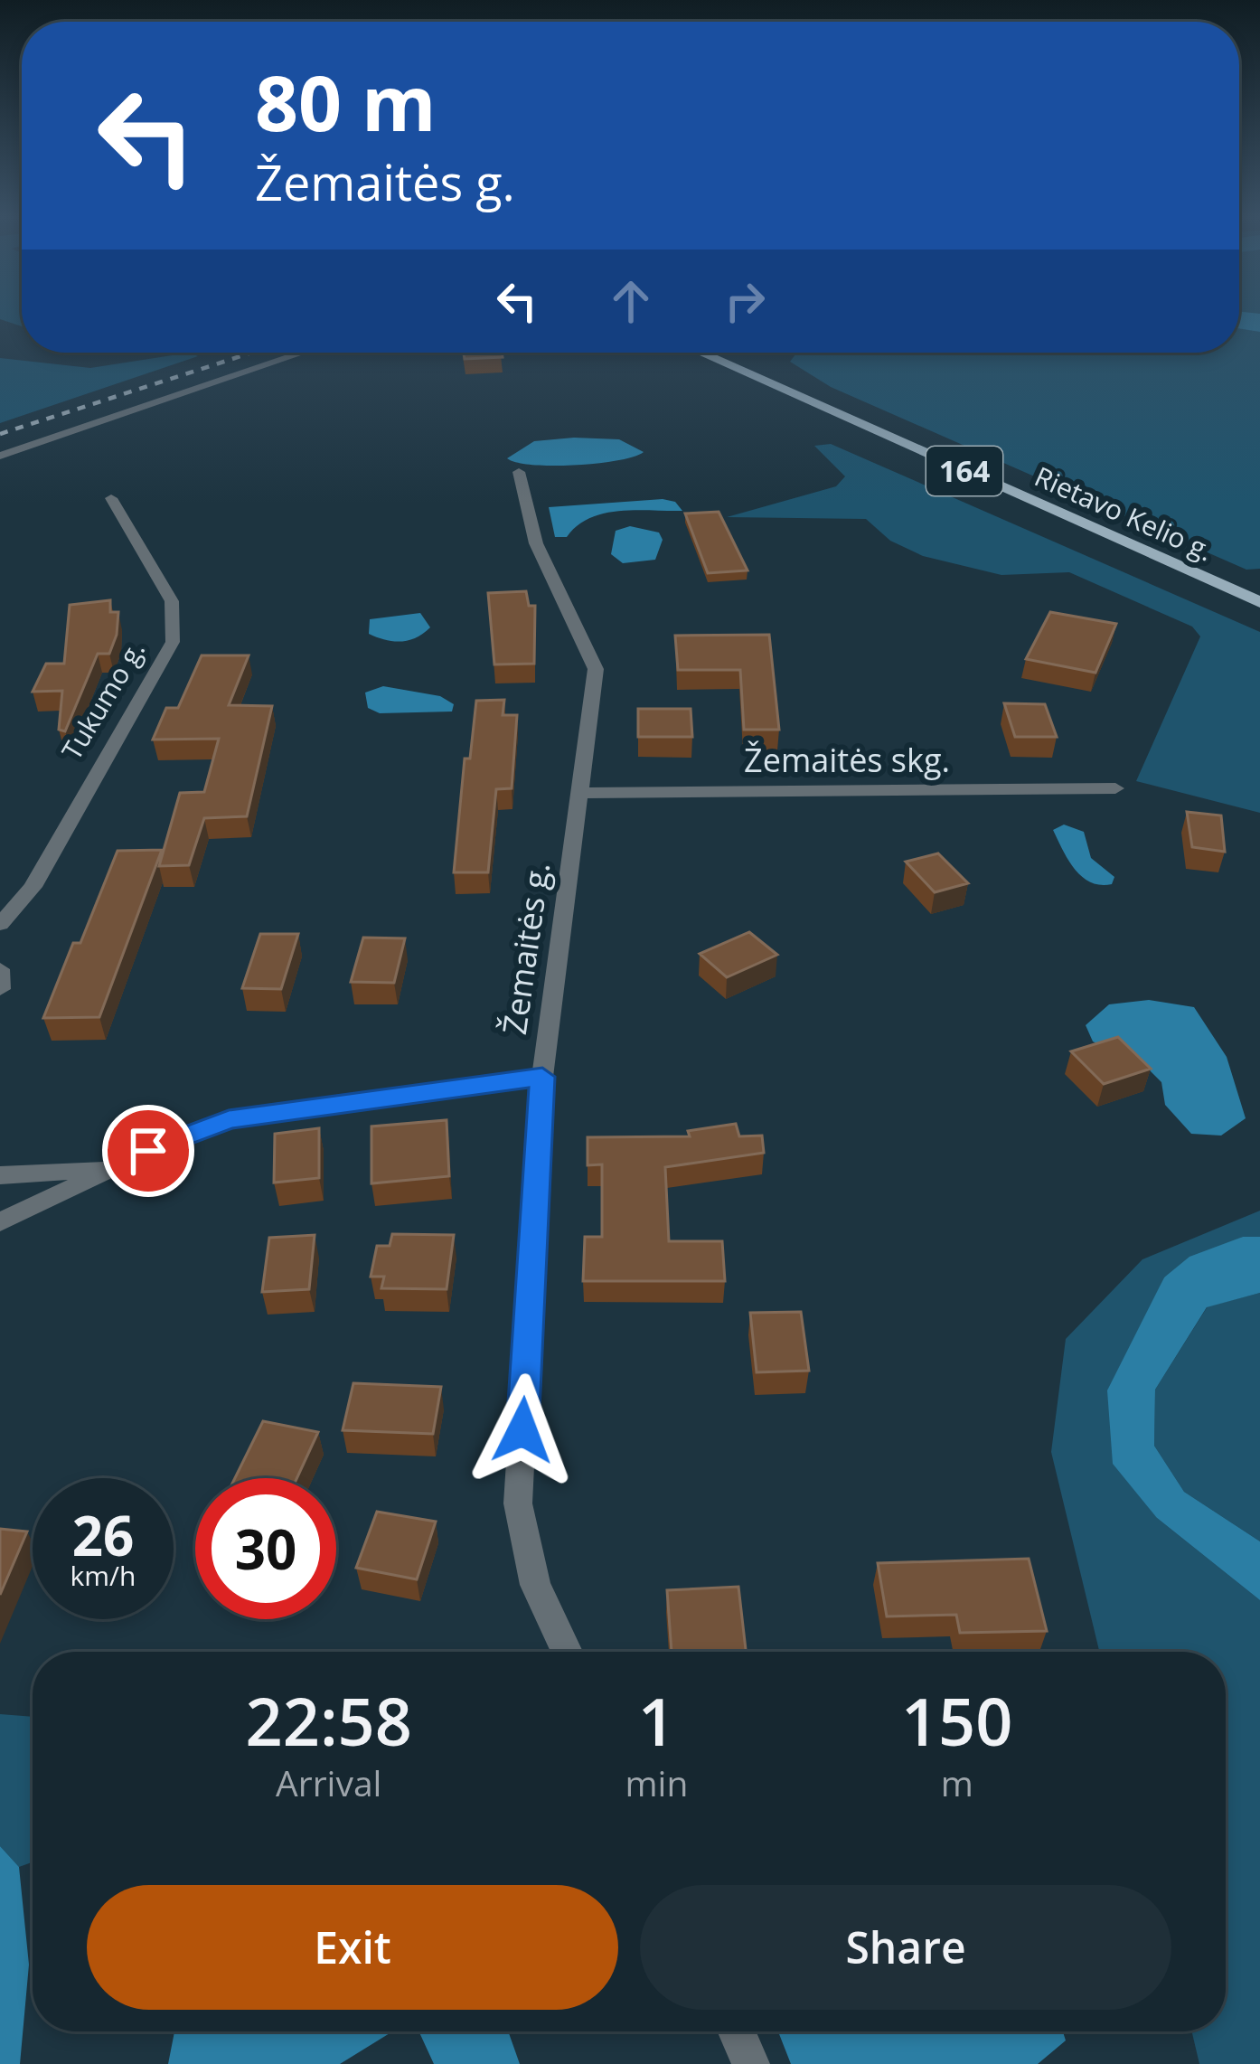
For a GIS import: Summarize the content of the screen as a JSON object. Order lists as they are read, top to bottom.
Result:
{
  "streets": {
    "main road": ["164", "Rietavo Kelio g."],
    "street": ["Tukumo g.", "Žemaitės skg.", "Žemaitės g."]
  },
  "crossings": [
    ["Žemaitės skg.", "Žemaitės g."]
  ],
  "page": {
    "turn": ["80 m", "Žemaitės g."],
    "speed": "26 km/h",
    "limit": "30",
    "eta": [
      "22:58",
      "Arrival",
      "1",
      "min",
      "150",
      "m"
    ],
    "buttons": ["Exit", "Share"]
  }
}
